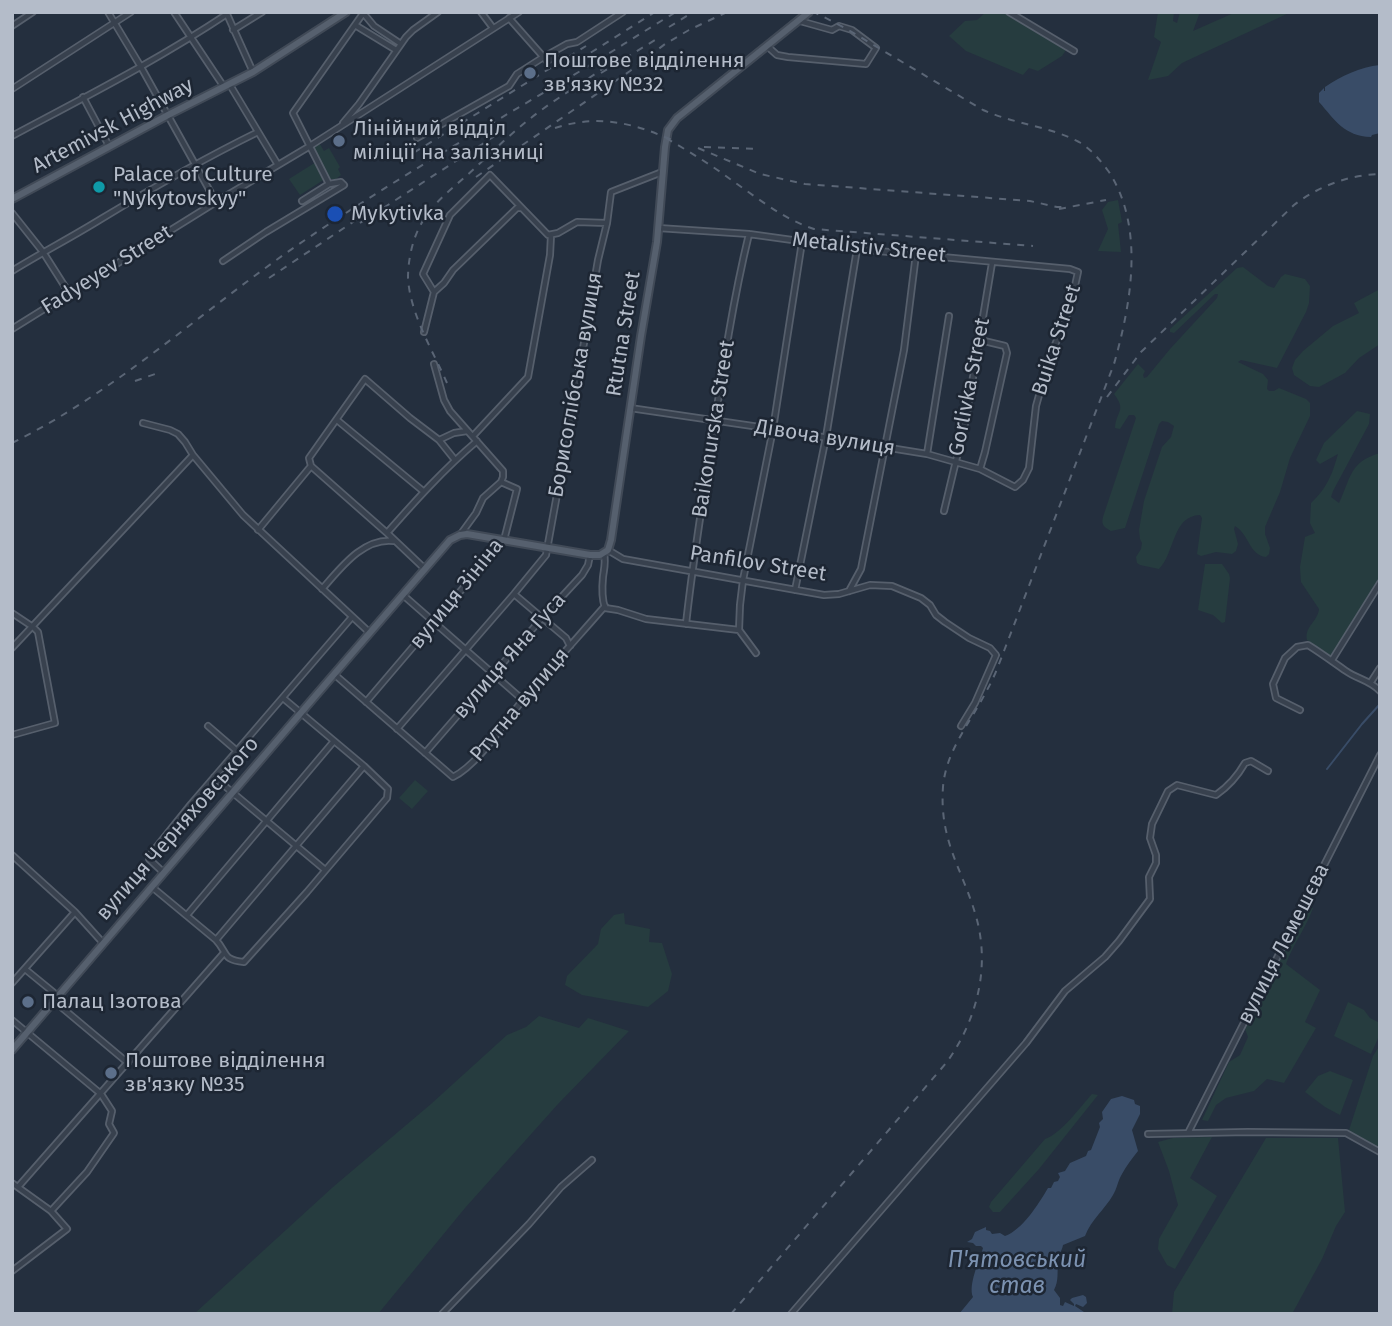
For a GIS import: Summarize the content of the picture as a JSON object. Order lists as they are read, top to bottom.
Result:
{
  "streets": {
    "main road": [
      "Artemivsk Highway",
      "Rtutna Street",
      "Panfilov Street",
      "вулиця Черняховського"
    ],
    "street": [
      "Metalistiv Street",
      "Fadyeyev Street",
      "Buika Street",
      "Борисоглібська вулиця",
      "Gorlivka Street",
      "Baikonurska Street",
      "Дівоча вулиця",
      "вулиця Зініна",
      "вулиця Яна Гуса",
      "Ртутна вулиця",
      "вулиця Лемешєва"
    ]
  },
  "crossings": [
    ["Metalistiv Street", "Rtutna Street"],
    ["Metalistiv Street", "Buika Street"],
    ["Metalistiv Street", "Gorlivka Street"],
    ["Metalistiv Street", "Baikonurska Street"],
    ["Rtutna Street", "Борисоглібська вулиця"],
    ["Rtutna Street", "Дівоча вулиця"],
    ["Rtutna Street", "Panfilov Street"],
    ["Buika Street", "Дівоча вулиця"],
    ["Борисоглібська вулиця", "Panfilov Street"],
    ["Gorlivka Street", "Дівоча вулиця"],
    ["Baikonurska Street", "Дівоча вулиця"],
    ["Baikonurska Street", "Panfilov Street"],
    ["Panfilov Street", "вулиця Зініна"],
    ["Panfilov Street", "вулиця Яна Гуса"],
    ["Panfilov Street", "вулиця Черняховського"],
    ["вулиця Зініна", "Ртутна вулиця"],
    ["вулиця Яна Гуса", "Ртутна вулиця"],
    ["Ртутна вулиця", "вулиця Черняховського"]
  ],
  "water": ["П'ятовський став"],
  "places": [
    "Поштове відділення зв'язку №32",
    "Лінійний відділ міліції на залізниці",
    "Palace of Culture \"Nykytovskyy\"",
    "Mykytivka",
    "Палац Ізотова",
    "Поштове відділення зв'язку №35"
  ]
}
